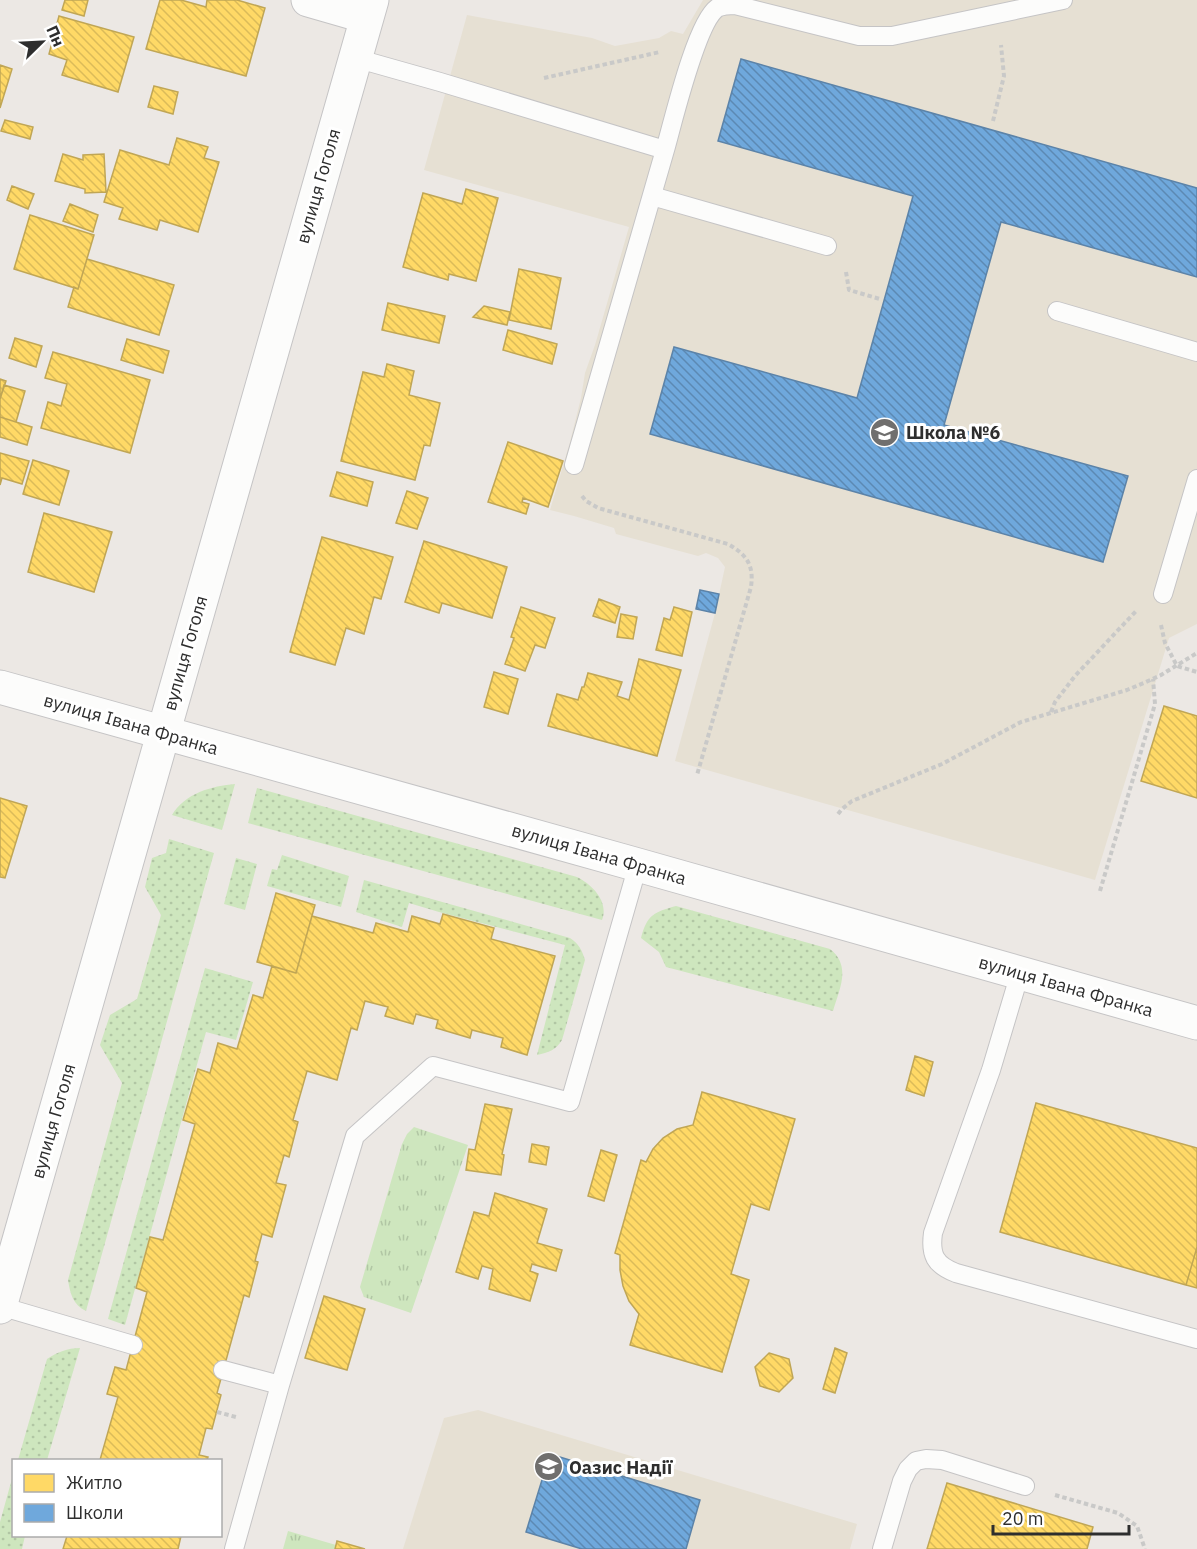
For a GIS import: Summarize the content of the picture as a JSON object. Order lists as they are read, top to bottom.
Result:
{
  "streets": {
    "street": ["вулиця Гоголя", "вулиця Івана Франка"]
  },
  "crossings": [
    ["вулиця Гоголя", "вулиця Івана Франка"]
  ],
  "places": {
    "school or university": ["Школа №6", "Оазис Надії"]
  },
  "legend": ["Житло", "Школи"],
  "scale_bar": "20 m",
  "north": "top right"
}
